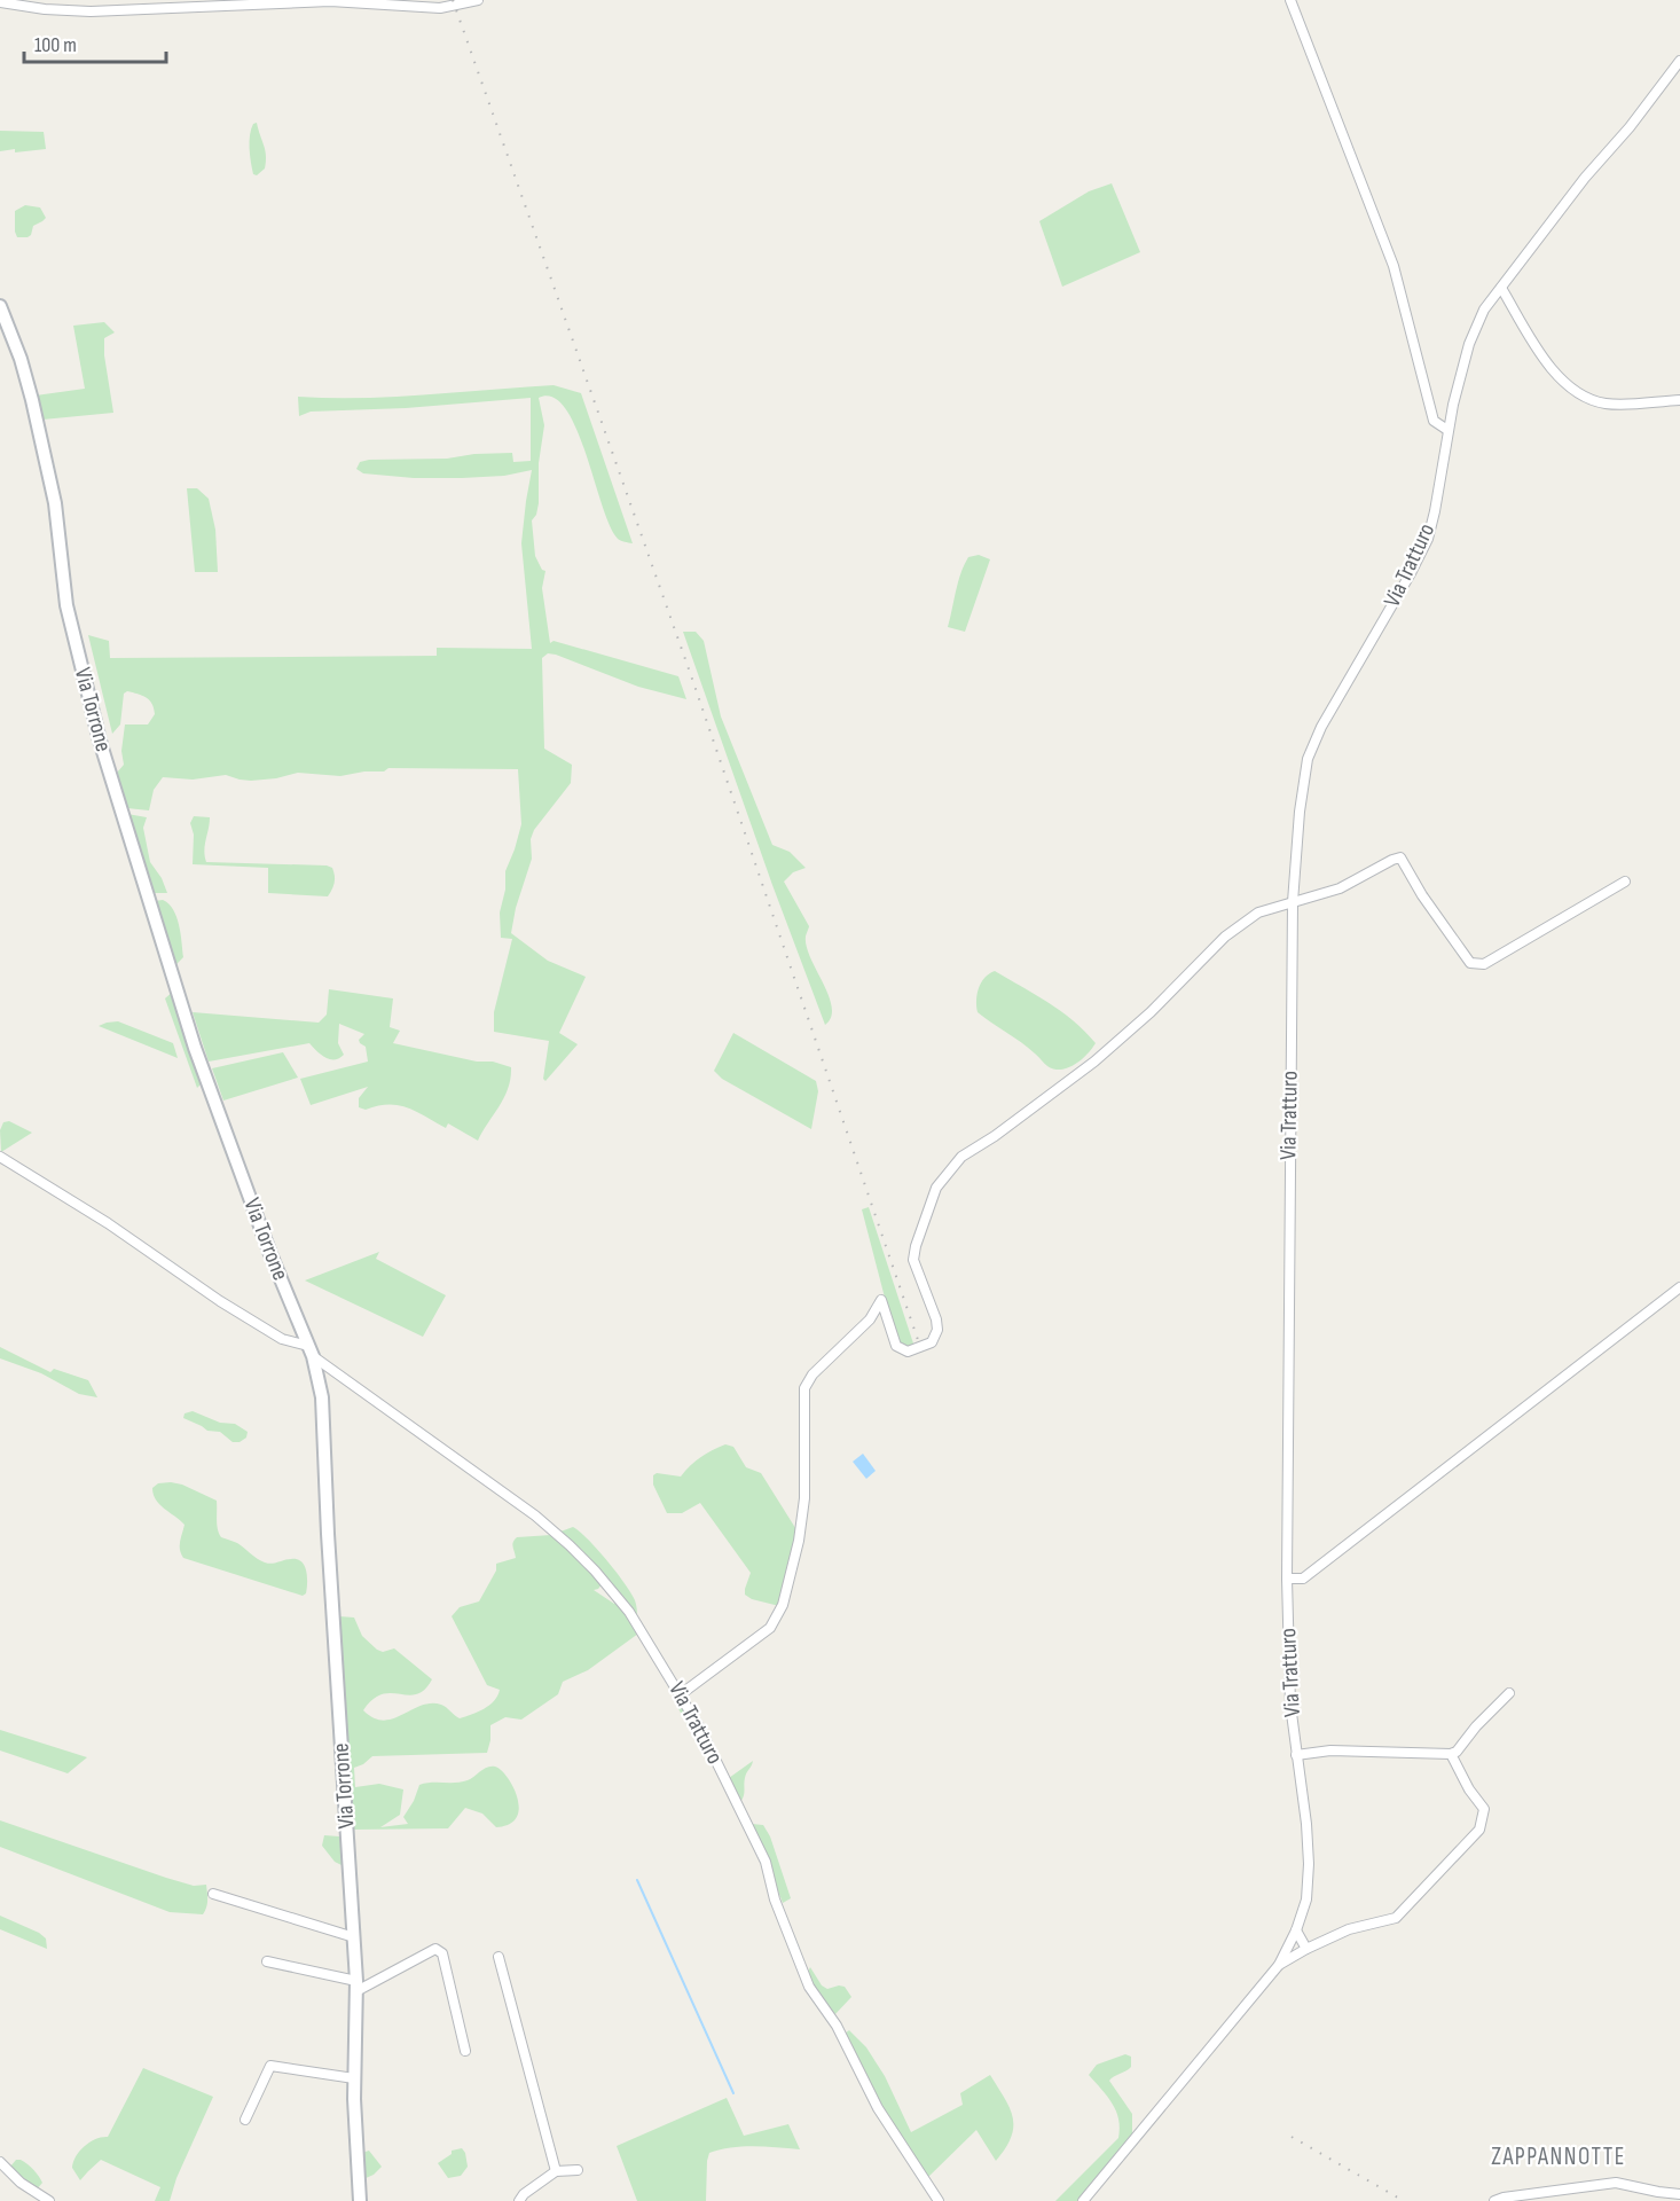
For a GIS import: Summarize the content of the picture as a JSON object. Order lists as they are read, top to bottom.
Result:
{
  "streets": {
    "main road": ["Via Torrone"],
    "street": ["Via Tratturo"]
  },
  "crossings": [
    ["Via Tratturo", "Via Torrone"]
  ],
  "districts": ["ZAPPANNOTTE"],
  "scale_bar": "100 m"
}
